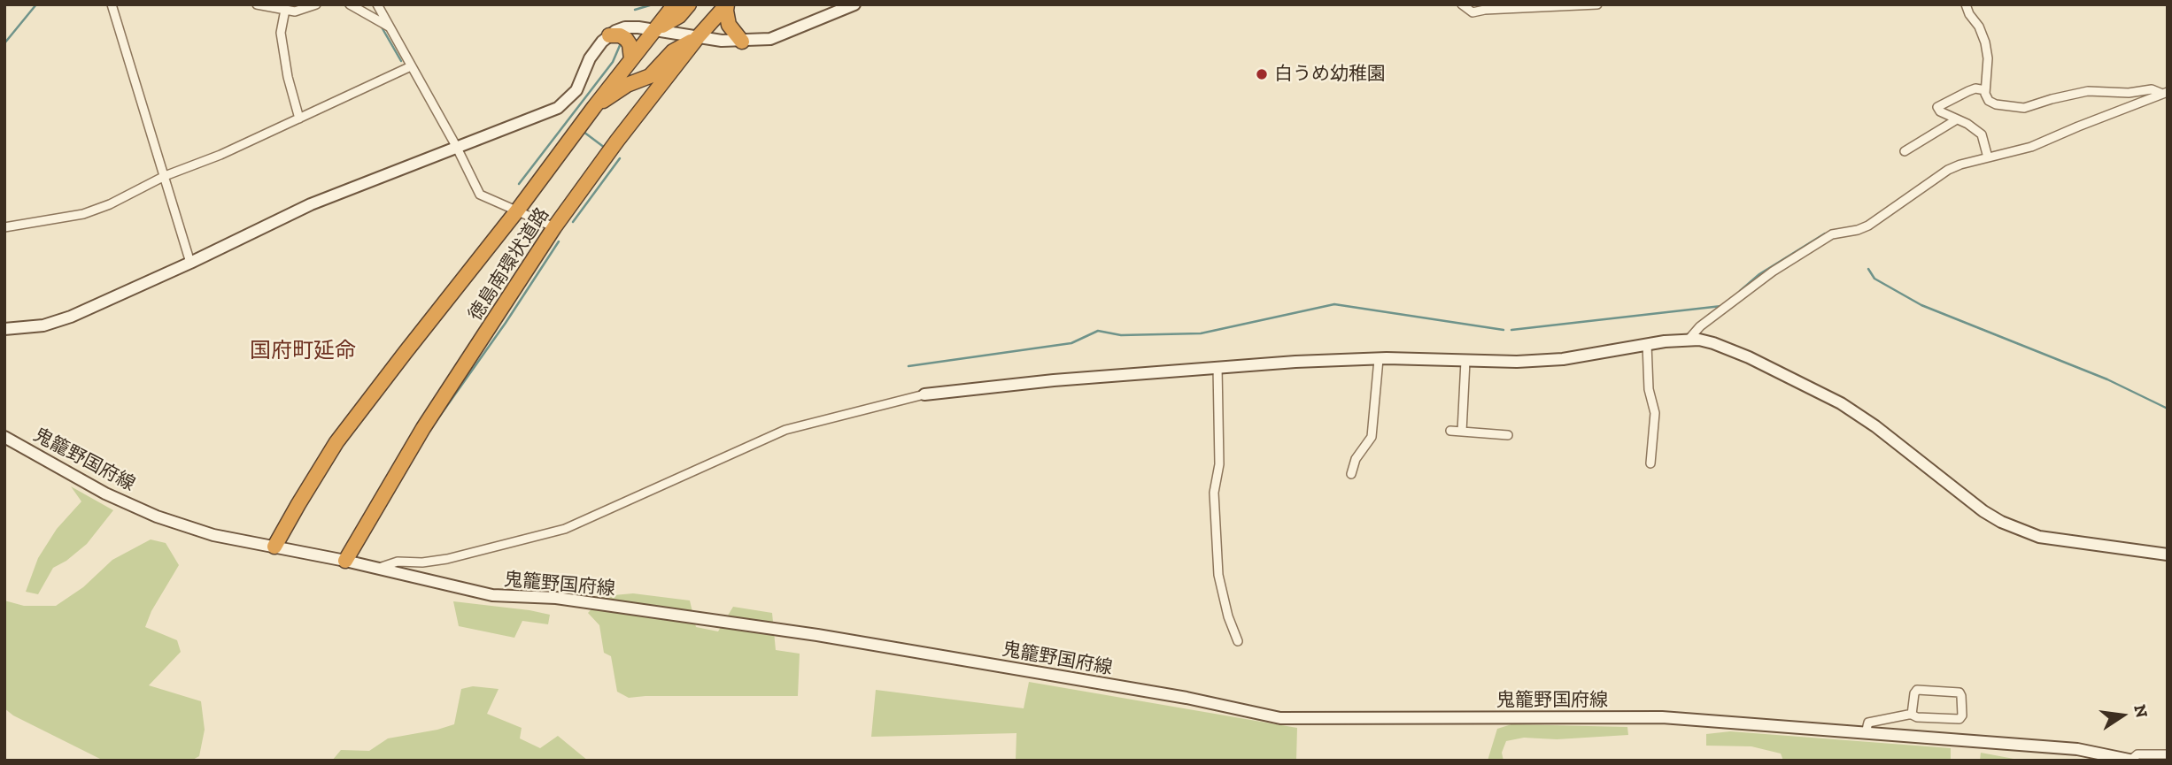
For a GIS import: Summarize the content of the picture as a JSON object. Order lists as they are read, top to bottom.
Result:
{
  "streets": {
    "highway": ["徳島南環状道路"],
    "street": ["鬼籠野国府線"]
  },
  "crossings": [
    ["徳島南環状道路", "鬼籠野国府線"]
  ],
  "districts": ["国府町延命"],
  "places": ["白うめ幼稚園"],
  "north": "right"
}
